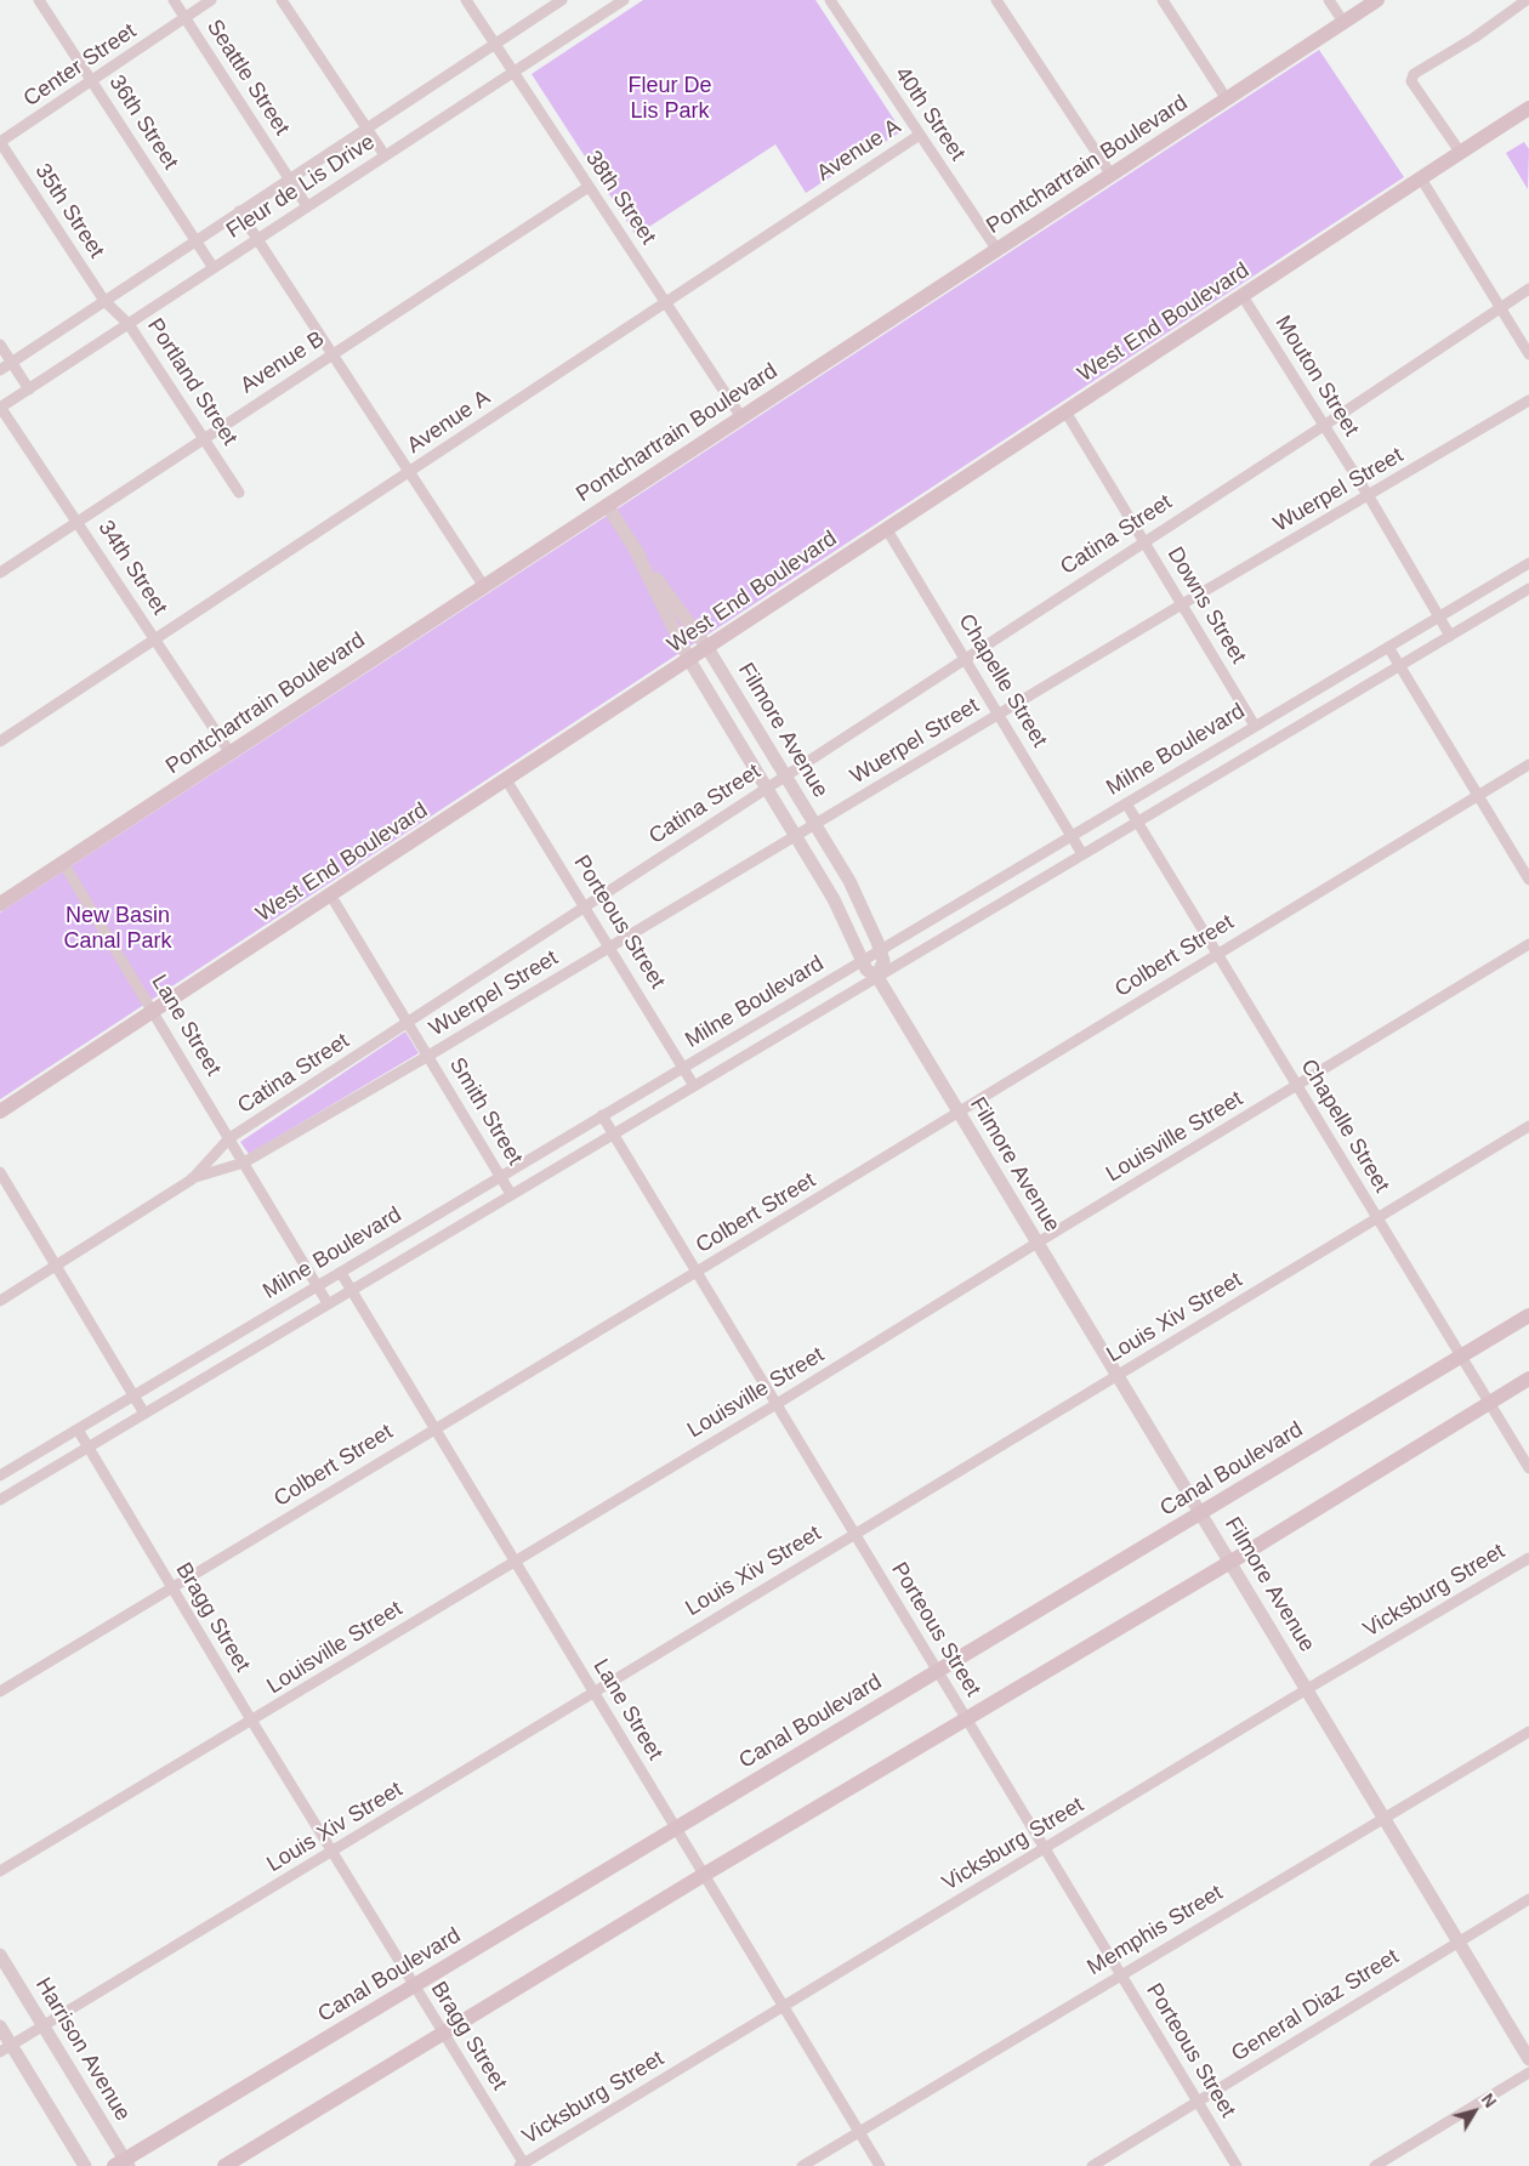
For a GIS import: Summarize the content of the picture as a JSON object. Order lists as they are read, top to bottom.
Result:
{
  "streets": {
    "main road": ["Pontchartrain Boulevard", "West End Boulevard", "Canal Boulevard"],
    "street": [
      "Center Street",
      "Seattle Street",
      "40th Street",
      "36th Street",
      "Avenue A",
      "Fleur de Lis Drive",
      "38th Street",
      "35th Street",
      "Avenue B",
      "Mouton Street",
      "Portland Street",
      "Wuerpel Street",
      "Catina Street",
      "34th Street",
      "Downs Street",
      "Chapelle Street",
      "Filmore Avenue",
      "Milne Boulevard",
      "Porteous Street",
      "Colbert Street",
      "Lane Street",
      "Smith Street",
      "Louisville Street",
      "Louis Xiv Street",
      "Vicksburg Street",
      "Bragg Street",
      "Memphis Street",
      "General Diaz Street",
      "Harrison Avenue"
    ]
  },
  "crossings": [
    ["Center Street", "Seattle Street"],
    ["Center Street", "36th Street"],
    ["Center Street", "35th Street"],
    ["Seattle Street", "Fleur de Lis Drive"],
    ["40th Street", "Avenue A"],
    ["40th Street", "Pontchartrain Boulevard"],
    ["36th Street", "Fleur de Lis Drive"],
    ["Avenue A", "38th Street"],
    ["Avenue A", "34th Street"],
    ["Pontchartrain Boulevard", "38th Street"],
    ["Pontchartrain Boulevard", "34th Street"],
    ["Pontchartrain Boulevard", "Filmore Avenue"],
    ["Pontchartrain Boulevard", "Lane Street"],
    ["Fleur de Lis Drive", "38th Street"],
    ["Fleur de Lis Drive", "35th Street"],
    ["Fleur de Lis Drive", "Portland Street"],
    ["Fleur de Lis Drive", "34th Street"],
    ["38th Street", "Avenue B"],
    ["35th Street", "Portland Street"],
    ["West End Boulevard", "Mouton Street"],
    ["West End Boulevard", "Downs Street"],
    ["West End Boulevard", "Chapelle Street"],
    ["West End Boulevard", "Filmore Avenue"],
    ["West End Boulevard", "Porteous Street"],
    ["West End Boulevard", "Lane Street"],
    ["West End Boulevard", "Smith Street"],
    ["Avenue B", "Portland Street"],
    ["Avenue B", "34th Street"],
    ["Mouton Street", "Wuerpel Street"],
    ["Mouton Street", "Catina Street"],
    ["Mouton Street", "Milne Boulevard"],
    ["Wuerpel Street", "Catina Street"],
    ["Wuerpel Street", "Downs Street"],
    ["Wuerpel Street", "Chapelle Street"],
    ["Wuerpel Street", "Filmore Avenue"],
    ["Wuerpel Street", "Porteous Street"],
    ["Wuerpel Street", "Lane Street"],
    ["Wuerpel Street", "Smith Street"],
    ["Catina Street", "Downs Street"],
    ["Catina Street", "Chapelle Street"],
    ["Catina Street", "Filmore Avenue"],
    ["Catina Street", "Porteous Street"],
    ["Catina Street", "Lane Street"],
    ["Catina Street", "Smith Street"],
    ["Downs Street", "Milne Boulevard"],
    ["Chapelle Street", "Milne Boulevard"],
    ["Chapelle Street", "Colbert Street"],
    ["Chapelle Street", "Louisville Street"],
    ["Chapelle Street", "Louis Xiv Street"],
    ["Chapelle Street", "Canal Boulevard"],
    ["Filmore Avenue", "Milne Boulevard"],
    ["Filmore Avenue", "Colbert Street"],
    ["Filmore Avenue", "Louisville Street"],
    ["Filmore Avenue", "Louis Xiv Street"],
    ["Filmore Avenue", "Canal Boulevard"],
    ["Filmore Avenue", "Vicksburg Street"],
    ["Filmore Avenue", "Memphis Street"],
    ["Filmore Avenue", "General Diaz Street"],
    ["Milne Boulevard", "Porteous Street"],
    ["Milne Boulevard", "Lane Street"],
    ["Milne Boulevard", "Smith Street"],
    ["Milne Boulevard", "Bragg Street"],
    ["Porteous Street", "Colbert Street"],
    ["Porteous Street", "Louisville Street"],
    ["Porteous Street", "Louis Xiv Street"],
    ["Porteous Street", "Canal Boulevard"],
    ["Porteous Street", "Vicksburg Street"],
    ["Porteous Street", "Memphis Street"],
    ["Porteous Street", "General Diaz Street"],
    ["Colbert Street", "Lane Street"],
    ["Colbert Street", "Bragg Street"],
    ["Lane Street", "Louisville Street"],
    ["Lane Street", "Louis Xiv Street"],
    ["Lane Street", "Canal Boulevard"],
    ["Lane Street", "Vicksburg Street"],
    ["Lane Street", "Memphis Street"],
    ["Louisville Street", "Bragg Street"],
    ["Louis Xiv Street", "Bragg Street"],
    ["Louis Xiv Street", "Harrison Avenue"],
    ["Canal Boulevard", "Bragg Street"],
    ["Canal Boulevard", "Harrison Avenue"],
    ["Vicksburg Street", "Bragg Street"]
  ],
  "parks": ["Fleur De Lis Park", "New Basin Canal Park"],
  "north": "top right"
}
